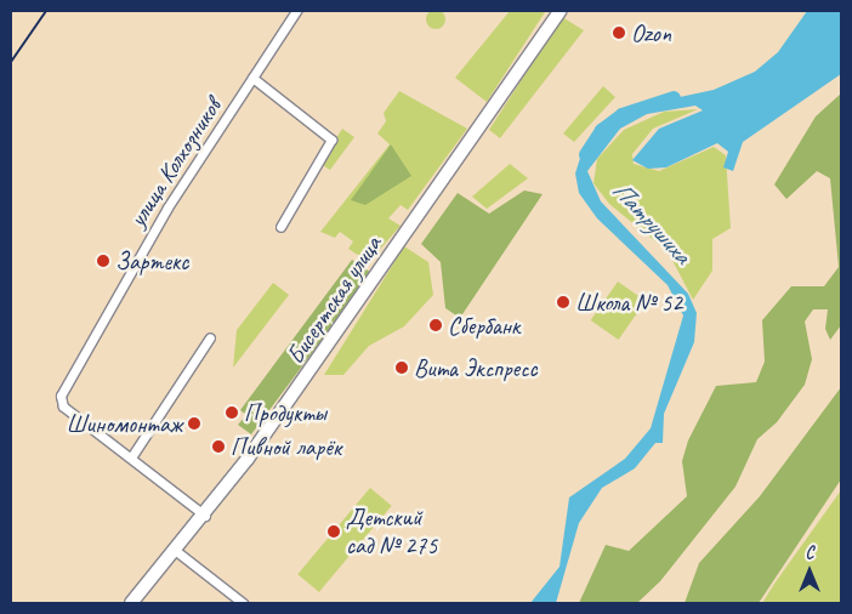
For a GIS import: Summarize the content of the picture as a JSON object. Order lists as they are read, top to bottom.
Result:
{
  "streets": {
    "main road": ["Бисертская улица"],
    "street": ["улица Колхозников"]
  },
  "crossings": [
    ["улица Колхозников", "Бисертская улица"]
  ],
  "water": ["Патрушиха"],
  "places": [
    "Ozon",
    "Зартекс",
    "Школа № 52",
    "Сбербанк",
    "Вита Экспресс",
    "Продукты",
    "Шиномонтаж",
    "Пивной ларёк",
    "Детский сад № 275"
  ],
  "north": "top"
}
